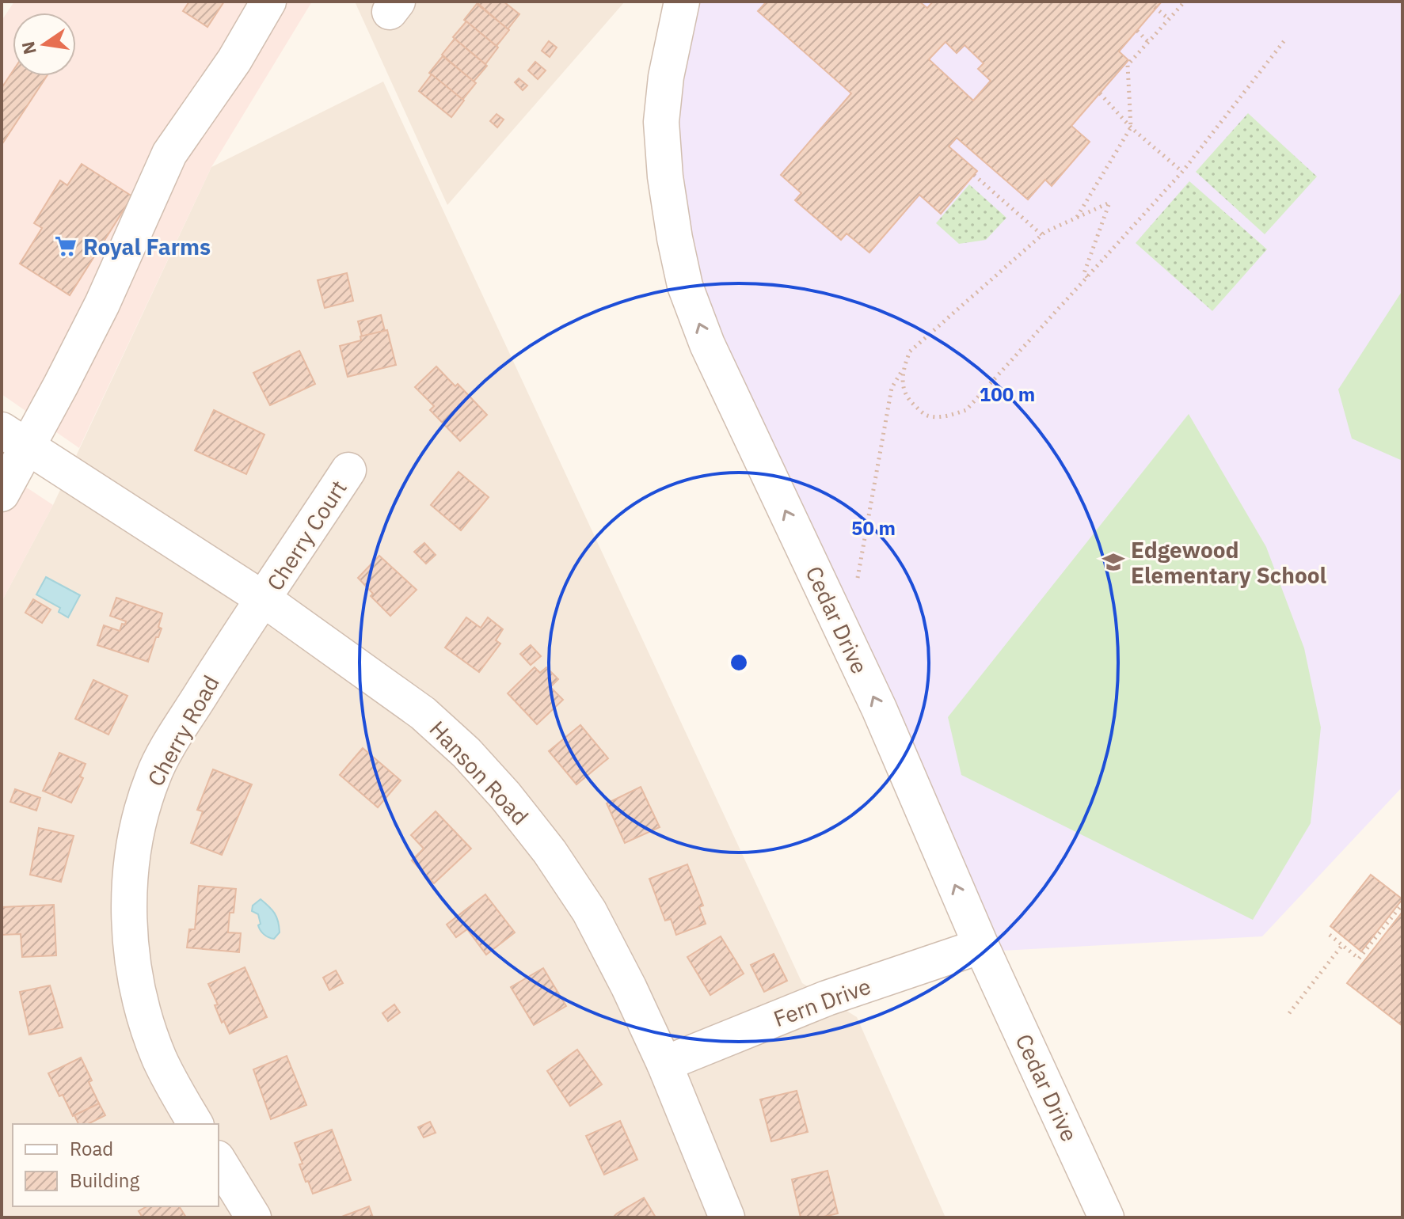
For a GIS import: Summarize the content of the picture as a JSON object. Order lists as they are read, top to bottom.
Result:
{
  "streets": {
    "street": [
      "Cherry Court",
      "Cedar Drive",
      "Cherry Road",
      "Hanson Road",
      "Fern Drive"
    ]
  },
  "crossings": [
    ["Cherry Court", "Cherry Road"],
    ["Cherry Court", "Hanson Road"],
    ["Cedar Drive", "Fern Drive"],
    ["Cherry Road", "Hanson Road"],
    ["Hanson Road", "Fern Drive"]
  ],
  "one_way": ["Cedar Drive"],
  "places": {
    "supermarket": ["Royal Farms"],
    "school or university": ["Edgewood Elementary School"]
  },
  "legend": ["Road", "Building"],
  "north": "left",
  "rings": ["100 m", "50 m"]
}
